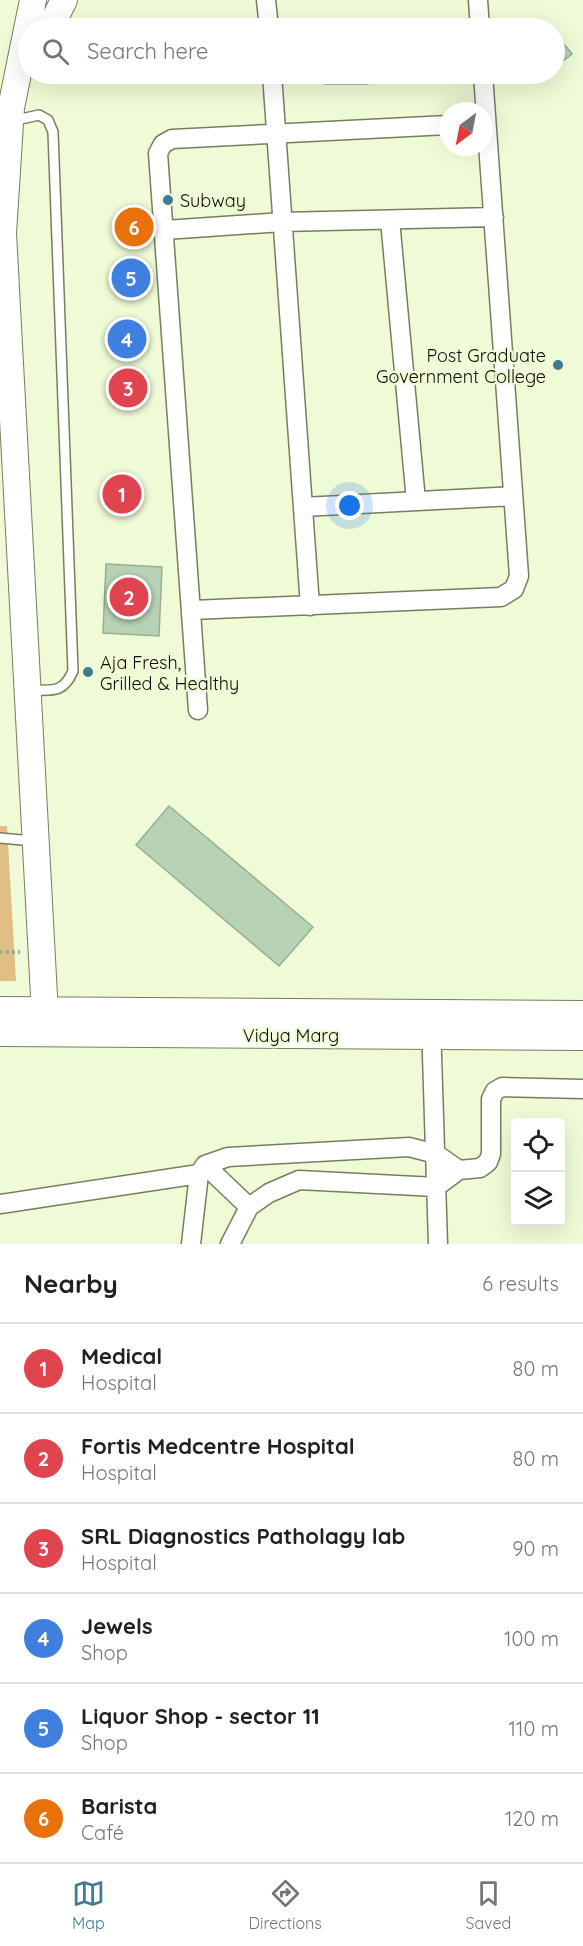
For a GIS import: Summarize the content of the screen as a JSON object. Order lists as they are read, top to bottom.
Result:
{
  "streets": {
    "street": ["Vidya Marg"]
  },
  "places": ["Subway", "Post Graduate Government College", "Aja Fresh, Grilled & Healthy"],
  "north": "bottom left",
  "page": {
    "search": "Search here",
    "pins": [
      "6",
      "5",
      "4",
      "3",
      "1",
      "2"
    ],
    "heading": ["Nearby", "6 results"],
    "list": [
      {
        "mark": "1",
        "name": "Medical",
        "note": "Hospital",
        "value": "80 m"
      },
      {
        "mark": "2",
        "name": "Fortis Medcentre Hospital",
        "note": "Hospital",
        "value": "80 m"
      },
      {
        "mark": "3",
        "name": "SRL Diagnostics Patholagy lab",
        "note": "Hospital",
        "value": "90 m"
      },
      {
        "mark": "4",
        "name": "Jewels",
        "note": "Shop",
        "value": "100 m"
      },
      {
        "mark": "5",
        "name": "Liquor Shop - sector 11",
        "note": "Shop",
        "value": "110 m"
      },
      {
        "mark": "6",
        "name": "Barista",
        "note": "Café",
        "value": "120 m"
      }
    ],
    "nav": ["Map", "Directions", "Saved"]
  }
}
